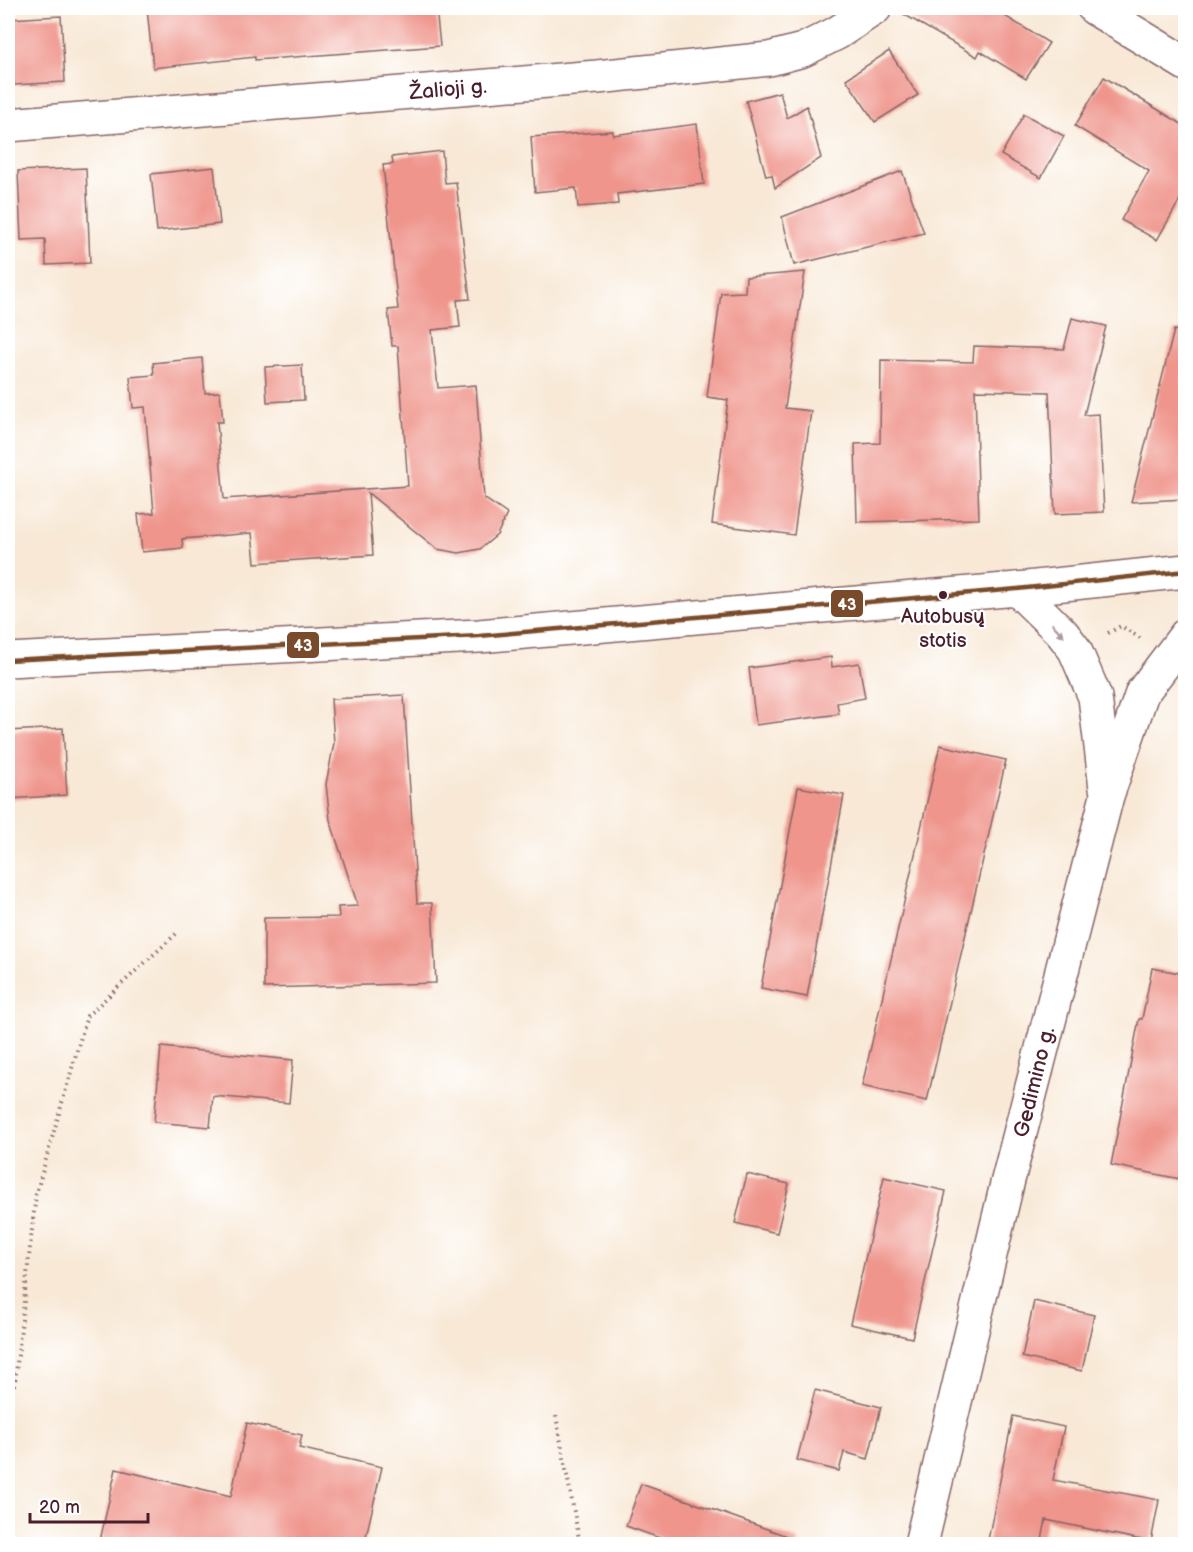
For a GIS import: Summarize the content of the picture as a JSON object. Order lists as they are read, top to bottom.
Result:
{
  "streets": {
    "main road": ["Žalioji g.", "Gedimino g."]
  },
  "places": ["Autobusų stotis"],
  "lines": ["transit line 43"],
  "scale_bar": "20 m"
}
